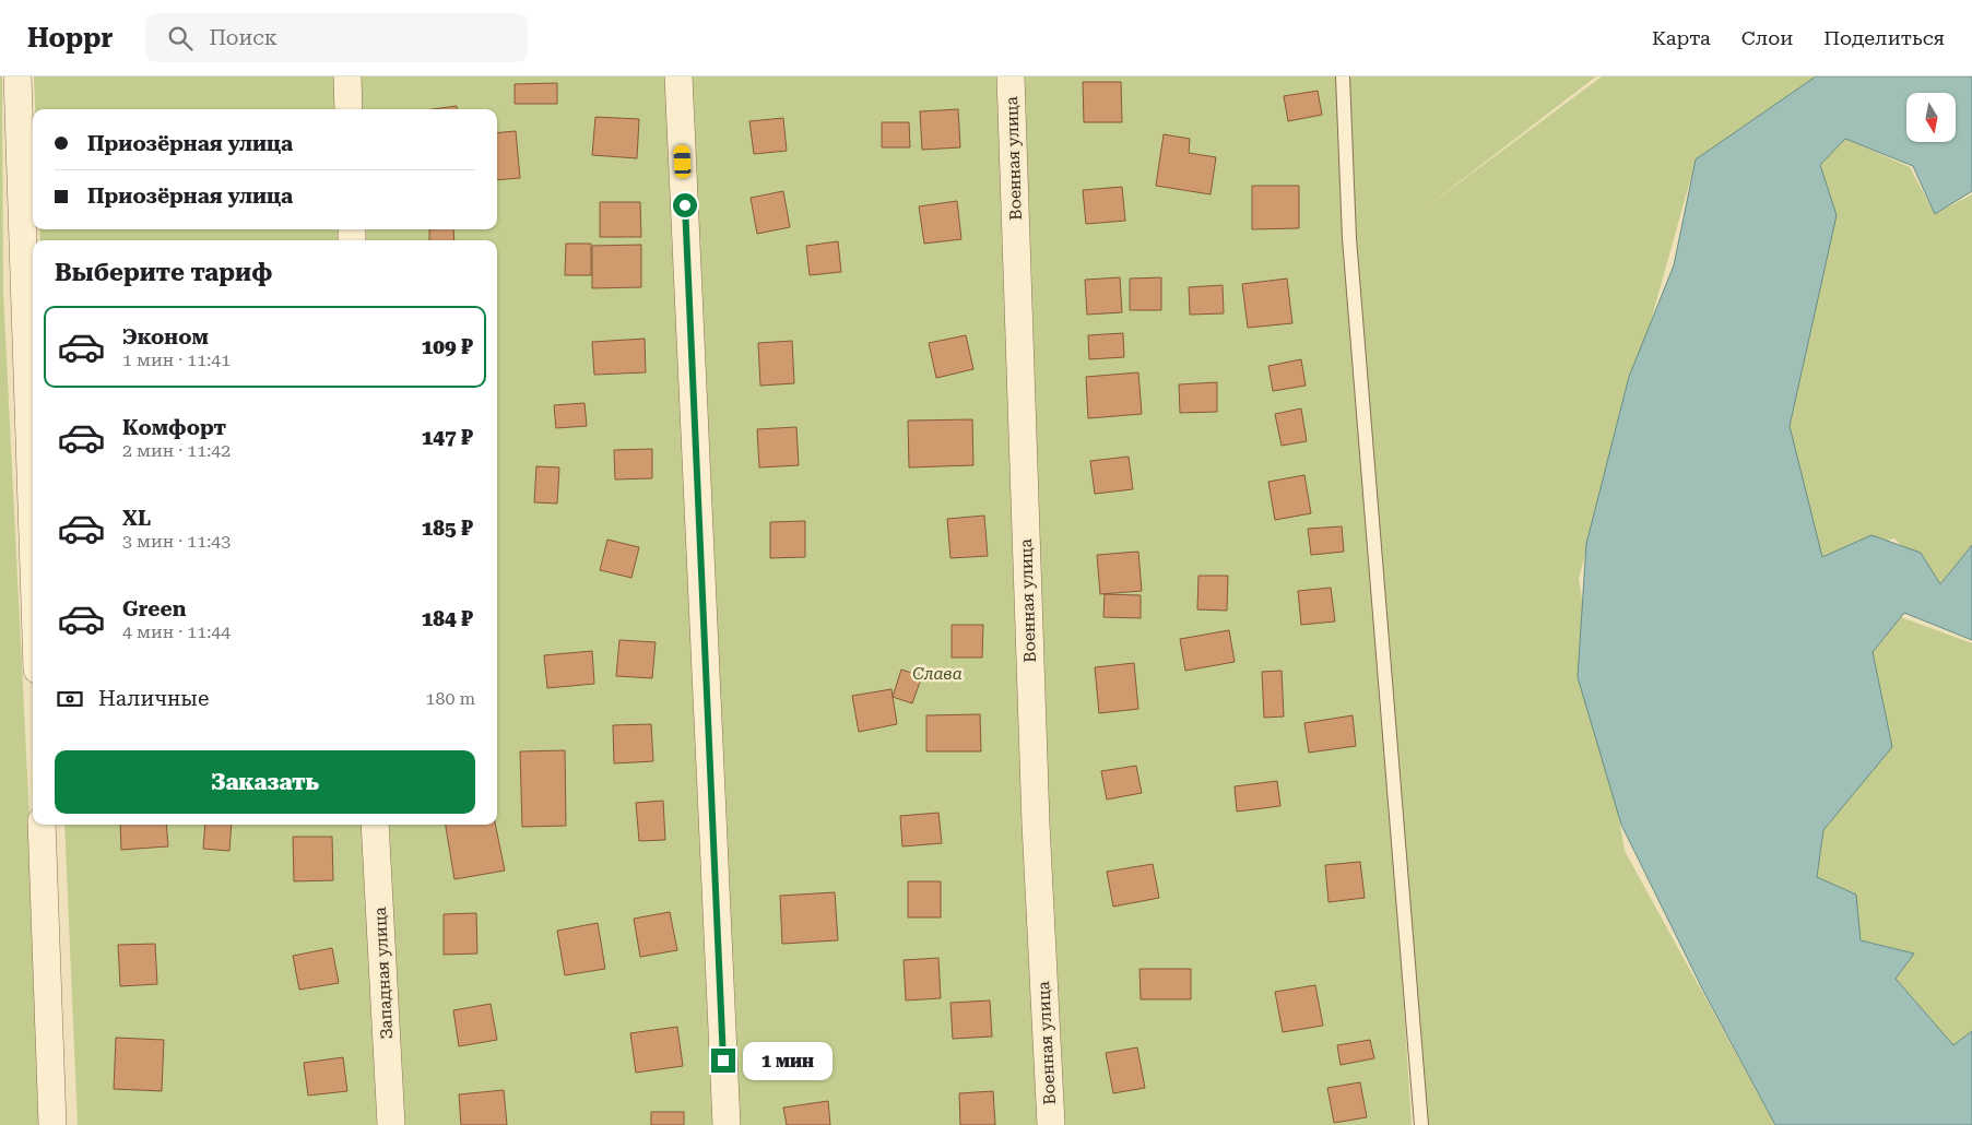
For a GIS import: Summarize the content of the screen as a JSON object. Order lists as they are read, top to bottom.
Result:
{
  "streets": {
    "street": ["Военная улица", "Западная улица"]
  },
  "parks": ["Слава"],
  "north": "bottom",
  "page": {
    "header": "Hoppr",
    "search": "Поиск",
    "nav": ["Карта", "Слои", "Поделиться"],
    "banner": ["Приозёрная улица", "Приозёрная улица"],
    "heading": "Выберите тариф",
    "list": [
      {
        "name": "Эконом",
        "note": "1 мин · 11:41",
        "value": "109 ₽"
      },
      {
        "name": "Комфорт",
        "note": "2 мин · 11:42",
        "value": "147 ₽"
      },
      {
        "name": "XL",
        "note": "3 мин · 11:43",
        "value": "185 ₽"
      },
      {
        "name": "Green",
        "note": "4 мин · 11:44",
        "value": "184 ₽"
      }
    ],
    "pay": ["Наличные", "180 m"],
    "buttons": "Заказать",
    "bubble": "1 мин"
  }
}
